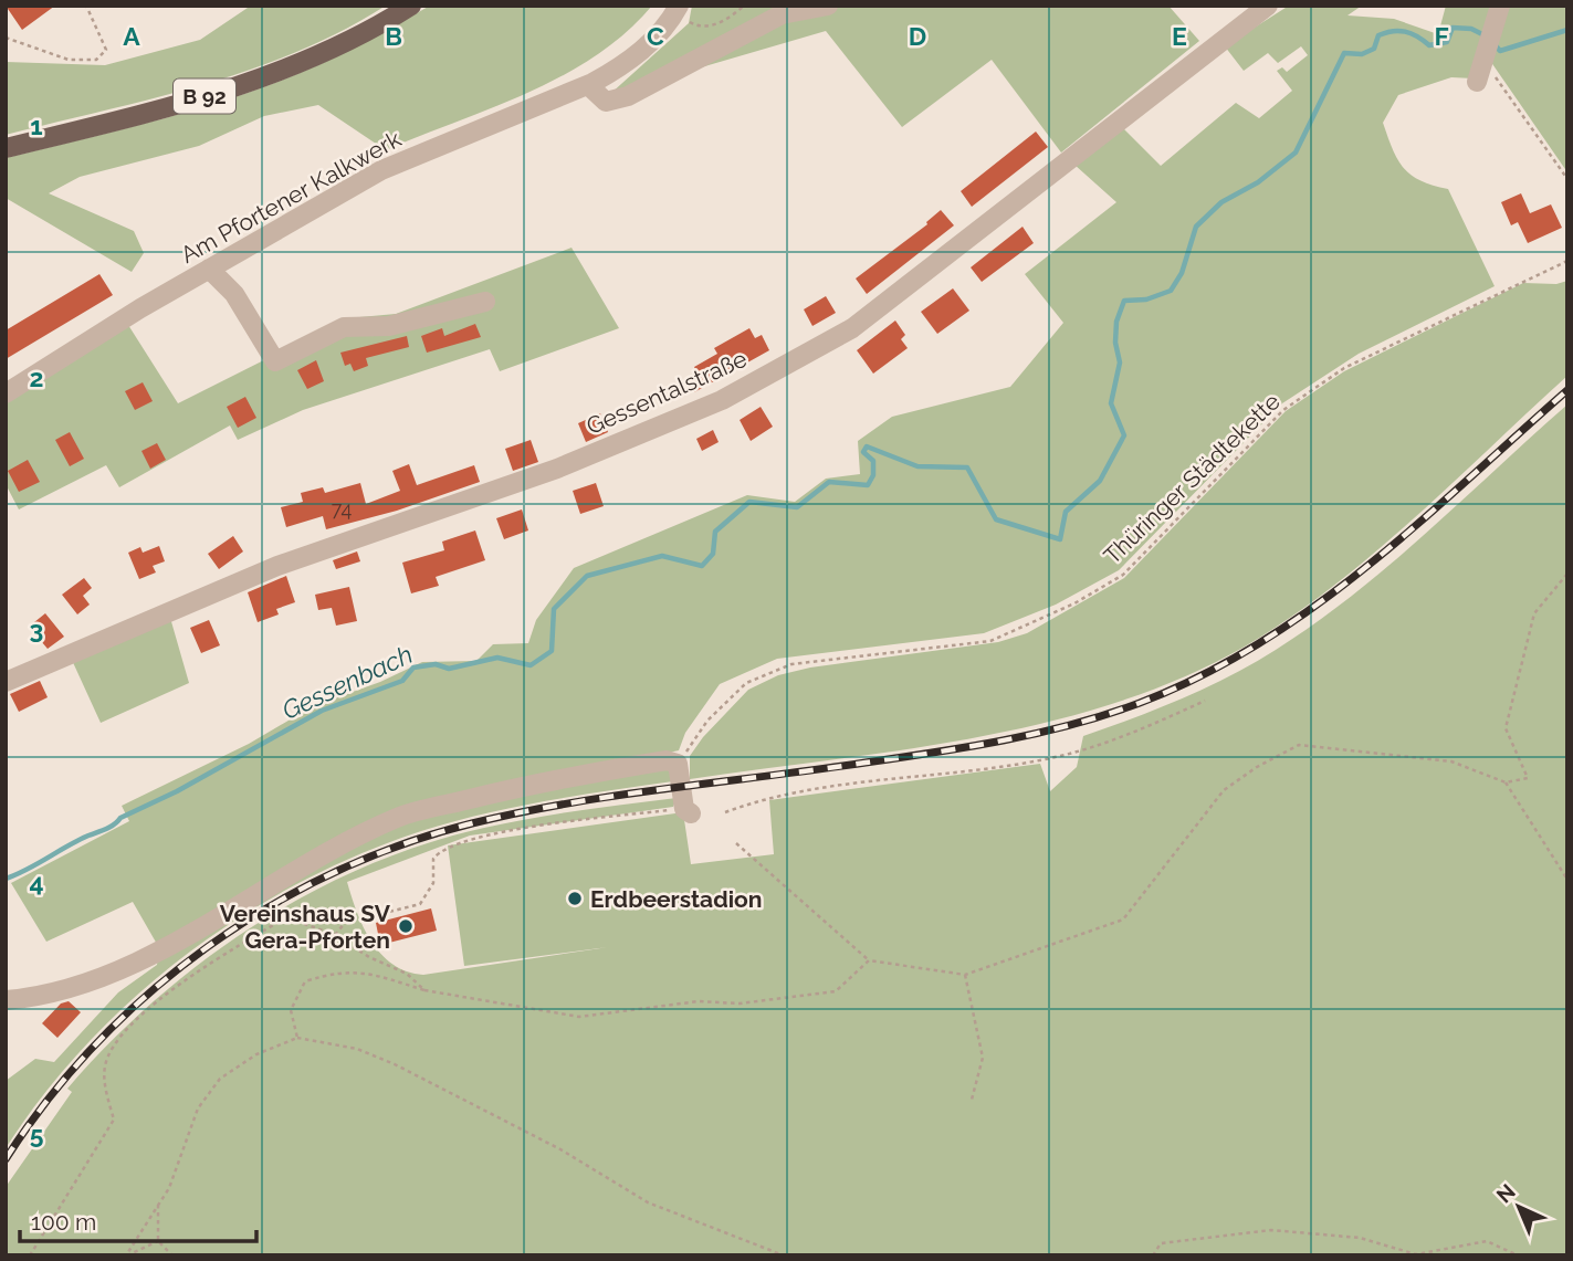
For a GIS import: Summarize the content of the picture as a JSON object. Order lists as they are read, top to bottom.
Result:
{
  "streets": {
    "main road": ["B 92"],
    "street": ["Am Pfortener Kalkwerk", "Gessentalstraße"],
    "path": ["Thüringer Städtekette"]
  },
  "water": ["Gessenbach"],
  "places": ["Erdbeerstadion", "Vereinshaus SV Gera-Pforten"],
  "house_numbers": ["74"],
  "scale_bar": "100 m",
  "north": "top left",
  "grid": {
    "columns": [
      "A",
      "B",
      "C",
      "D",
      "E",
      "F"
    ],
    "rows": [
      "1",
      "2",
      "3",
      "4",
      "5"
    ]
  }
}
